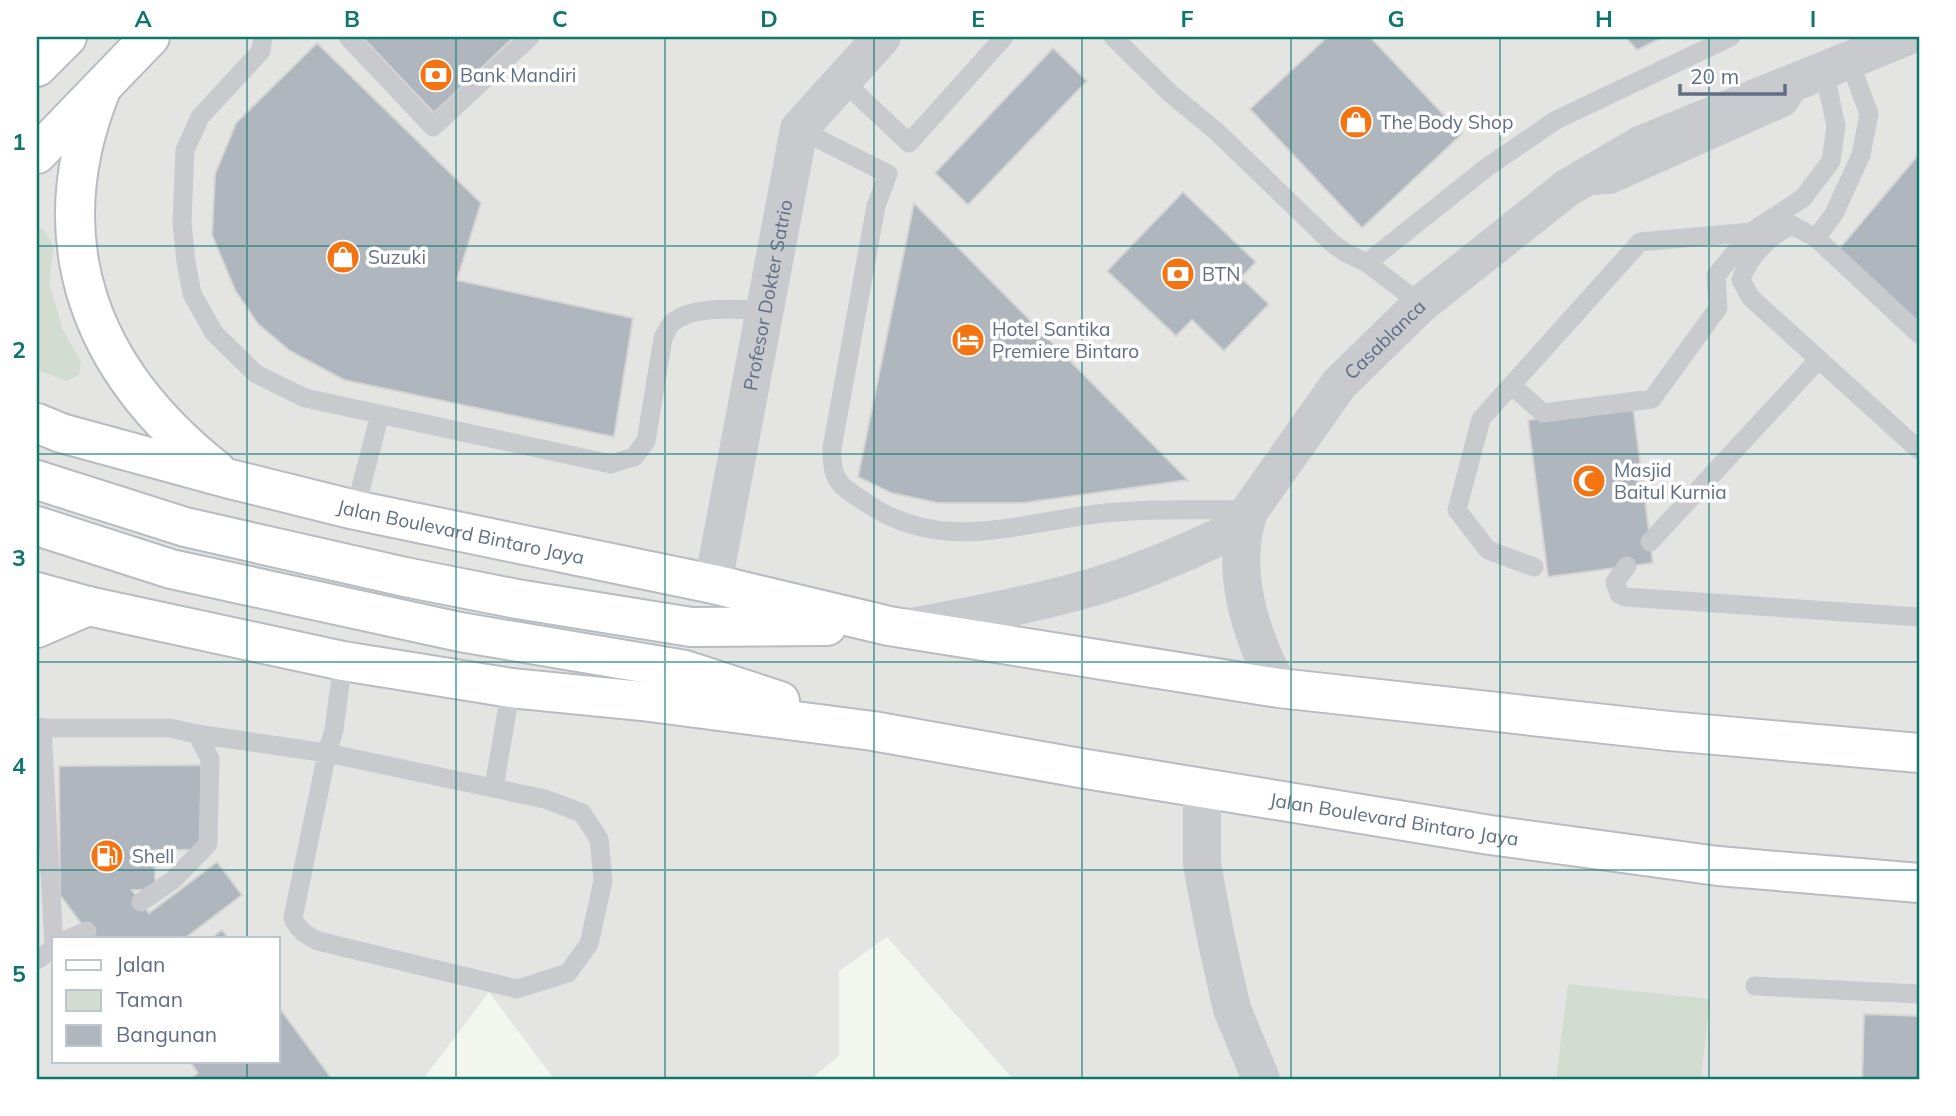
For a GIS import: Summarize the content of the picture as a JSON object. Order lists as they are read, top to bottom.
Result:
{
  "streets": {
    "main road": ["Jalan Boulevard Bintaro Jaya"],
    "street": ["Profesor Dokter Satrio", "Casablanca"]
  },
  "crossings": [
    ["Profesor Dokter Satrio", "Jalan Boulevard Bintaro Jaya"]
  ],
  "places": {
    "bank": ["Bank Mandiri", "BTN"],
    "shop": ["The Body Shop", "Suzuki"],
    "hotel": ["Hotel Santika Premiere Bintaro"],
    "mosque": ["Masjid Baitul Kurnia"],
    "fuel station": ["Shell"]
  },
  "legend": ["Jalan", "Taman", "Bangunan"],
  "scale_bar": "20 m",
  "grid": {
    "columns": [
      "A",
      "B",
      "C",
      "D",
      "E",
      "F",
      "G",
      "H",
      "I"
    ],
    "rows": [
      "1",
      "2",
      "3",
      "4",
      "5"
    ]
  }
}
